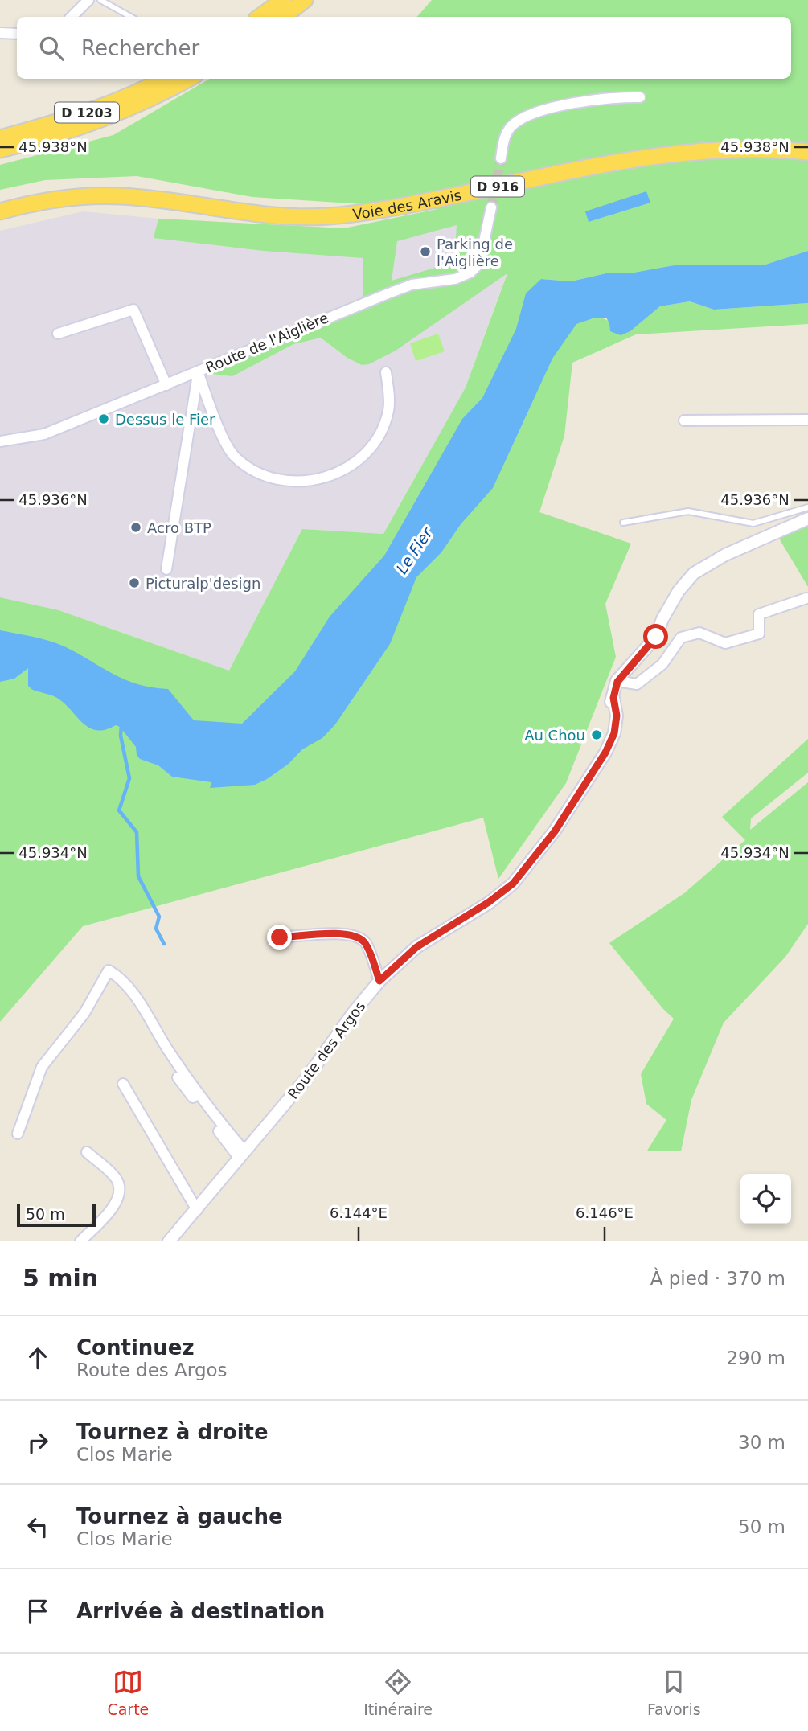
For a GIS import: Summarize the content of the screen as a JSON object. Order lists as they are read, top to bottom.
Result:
{
  "streets": {
    "highway": ["D 1203", "D 916", "Voie des Aravis"],
    "street": ["Route de l'Aiglière", "Route des Argos"]
  },
  "water": ["Le Fier"],
  "places": [
    "Parking de l'Aiglière",
    "Dessus le Fier",
    "Acro BTP",
    "Picturalp'design",
    "Au Chou"
  ],
  "scale_bar": "50 m",
  "page": {
    "search": "Rechercher",
    "scale": "50 m",
    "heading": ["5 min", "À pied · 370 m"],
    "list": [
      ["Continuez", "Route des Argos", "290 m"],
      ["Tournez à droite", "Clos Marie", "30 m"],
      ["Tournez à gauche", "Clos Marie", "50 m"],
      "Arrivée à destination"
    ],
    "nav": ["Carte", "Itinéraire", "Favoris"]
  },
  "coordinates": [
    "45.938°N",
    "45.936°N",
    "45.934°N",
    "6.144°E",
    "6.146°E"
  ]
}
